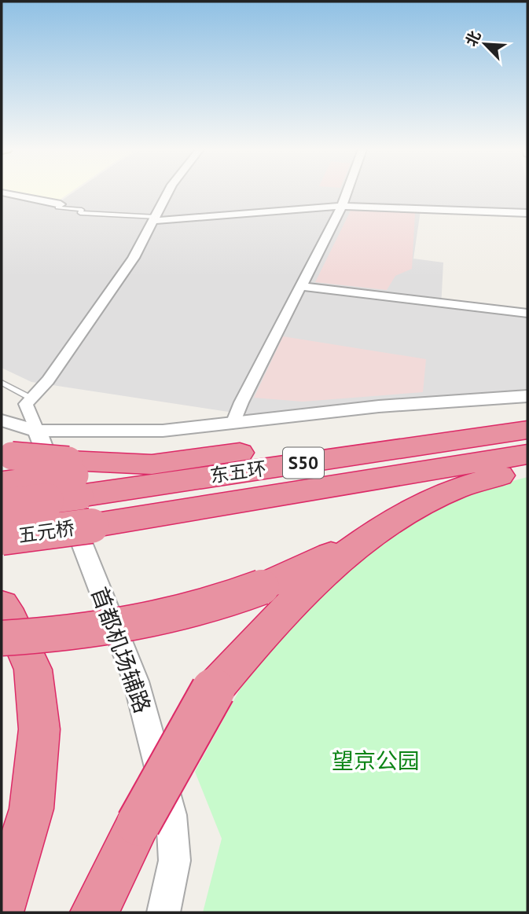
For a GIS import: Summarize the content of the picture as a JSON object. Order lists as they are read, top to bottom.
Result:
{
  "streets": {
    "highway": ["S50", "东五环", "五元桥"],
    "street": ["首都机场辅路"]
  },
  "crossings": [
    ["东五环", "五元桥"]
  ],
  "parks": ["望京公园"],
  "north": "top left"
}
